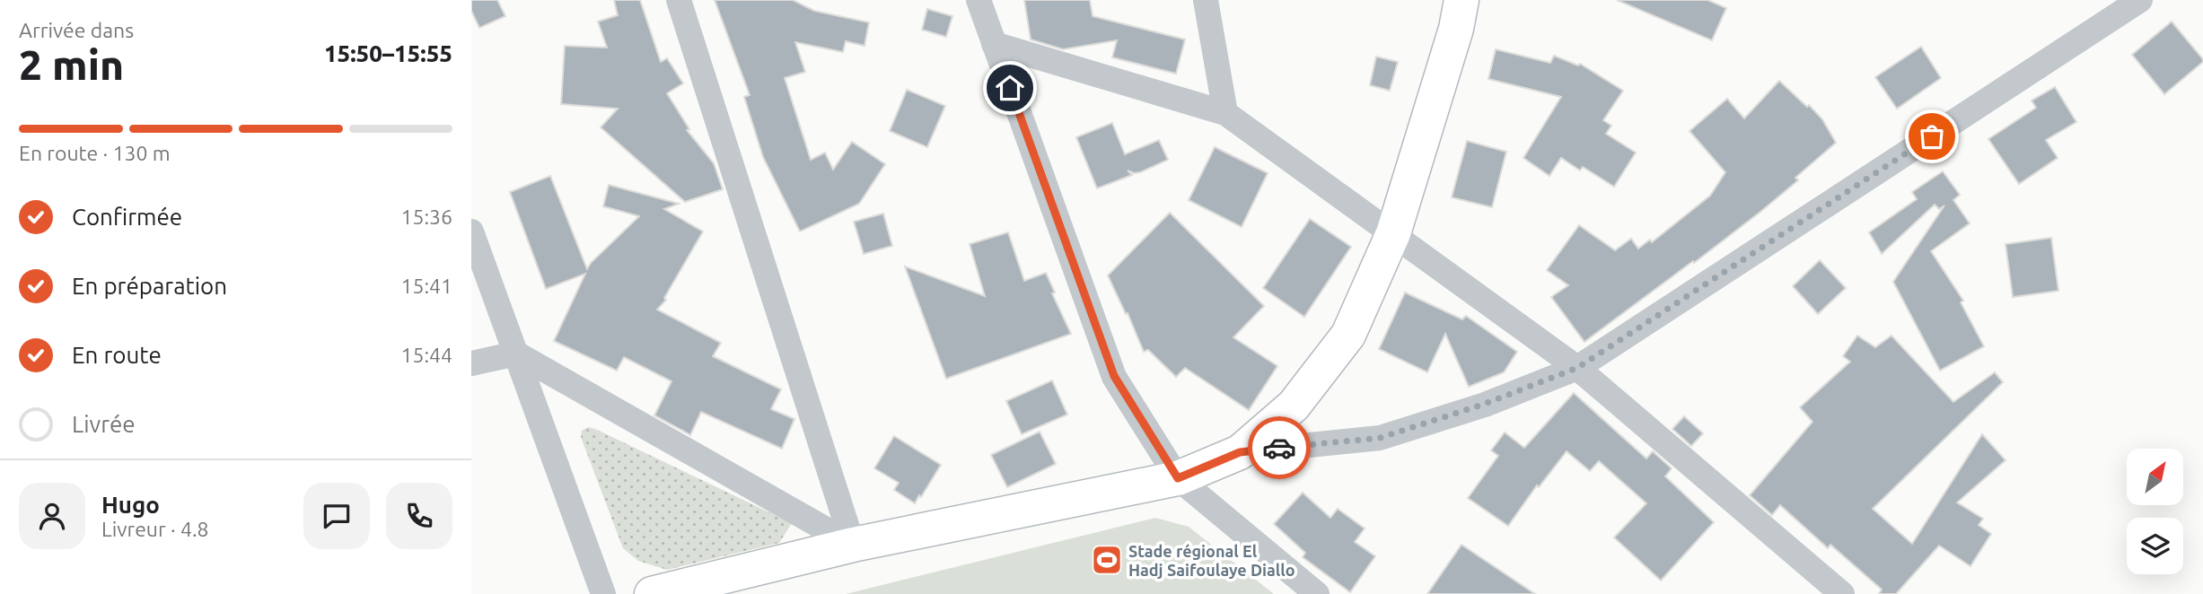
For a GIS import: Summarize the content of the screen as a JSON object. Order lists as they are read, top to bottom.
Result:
{
  "places": {
    "sports": ["Stade régional El Hadj Saifoulaye Diallo"]
  },
  "north": "top right",
  "page": {
    "heading": ["2 min", "Arrivée dans", "15:50–15:55"],
    "panel": ["Hugo", "Livreur · 4.8"],
    "bar": "En route · 130 m",
    "list": [
      ["Confirmée", "15:36"],
      ["En préparation", "15:41"],
      ["En route", "15:44"],
      "Livrée"
    ]
  }
}
